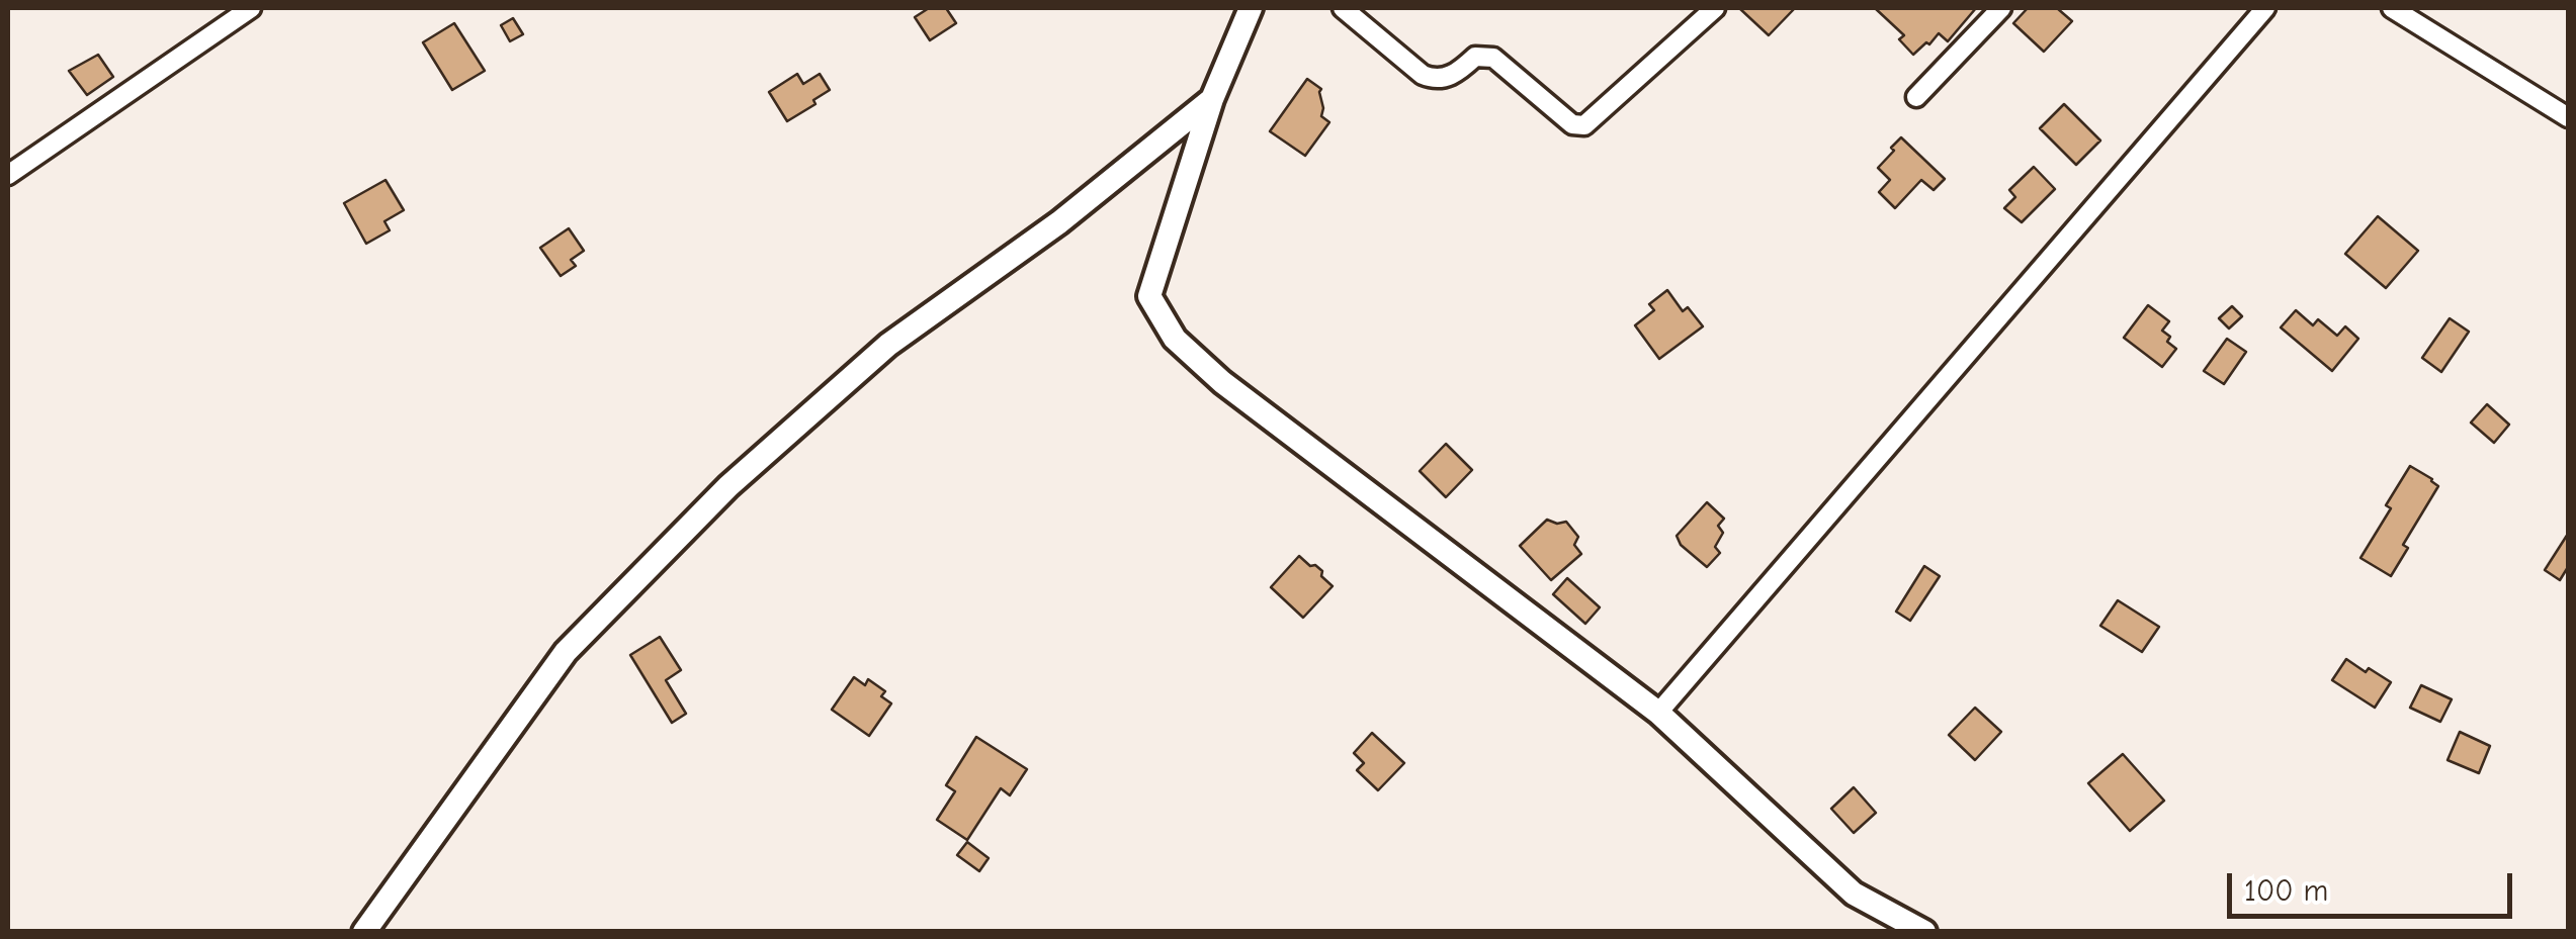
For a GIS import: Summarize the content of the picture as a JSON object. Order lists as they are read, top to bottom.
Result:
{
  "scale_bar": "100 m"
}
